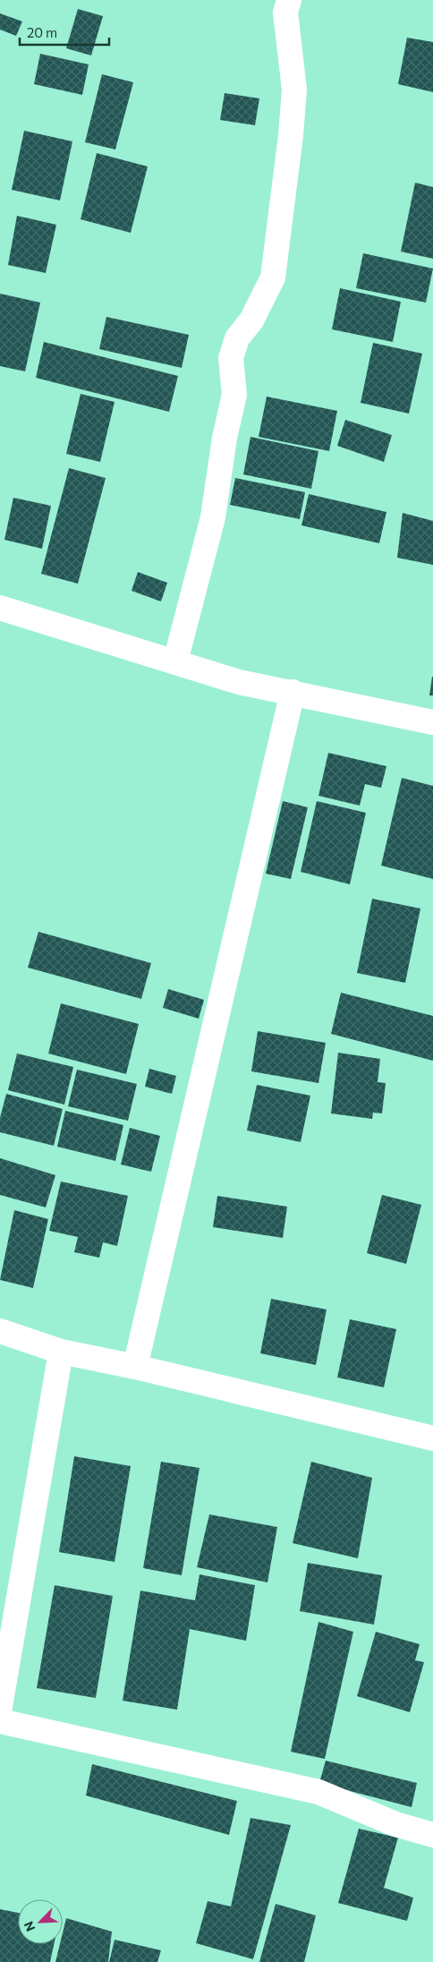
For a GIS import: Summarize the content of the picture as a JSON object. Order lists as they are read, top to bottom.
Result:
{
  "scale_bar": "20 m",
  "north": "bottom left"
}
